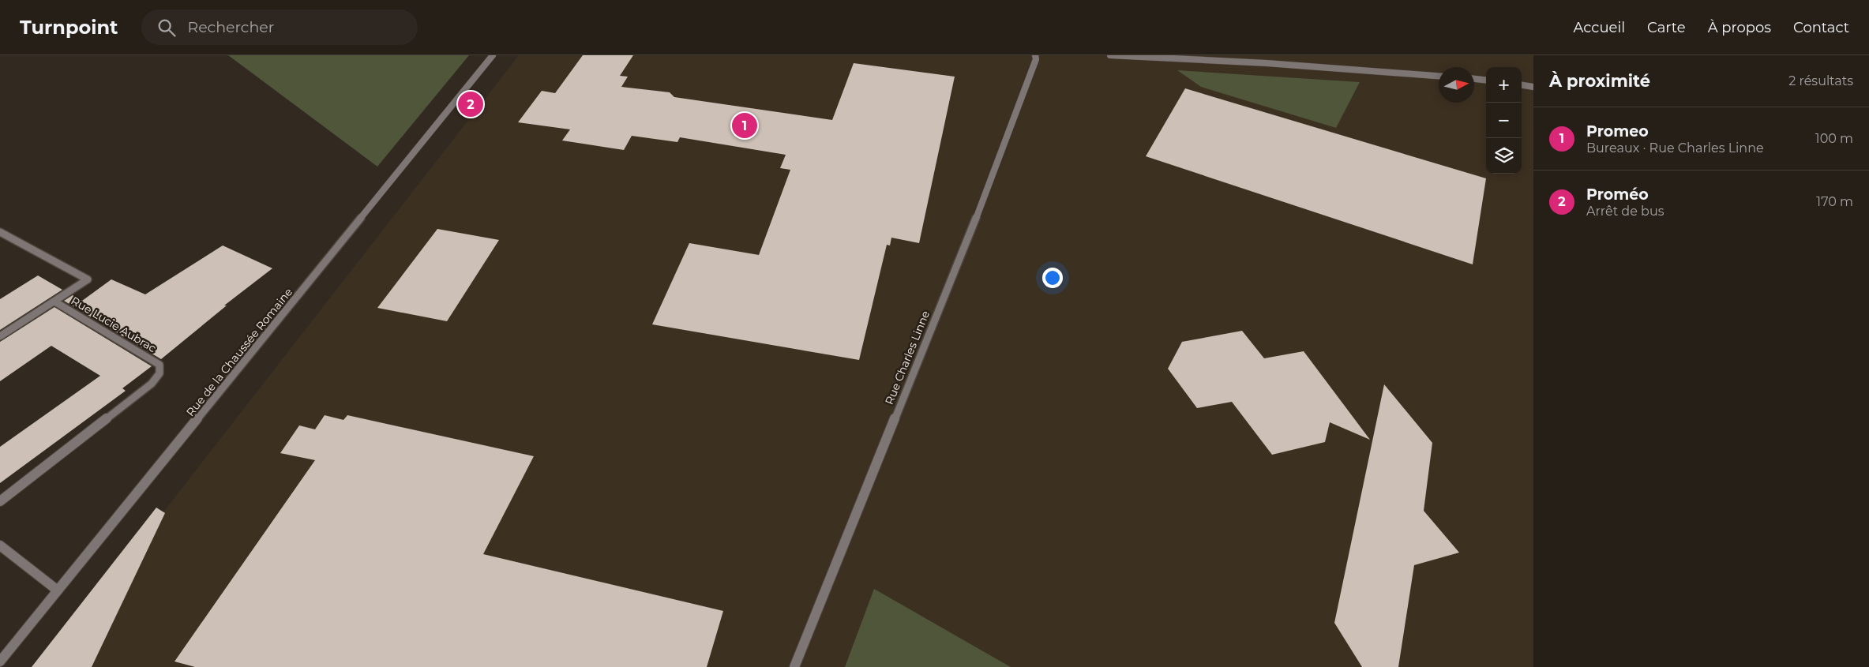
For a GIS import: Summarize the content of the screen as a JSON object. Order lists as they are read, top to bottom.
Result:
{
  "streets": {
    "street": ["Rue Lucie Aubrac", "Rue de la Chaussée Romaine", "Rue Charles Linne"]
  },
  "north": "right",
  "page": {
    "header": "Turnpoint",
    "search": "Rechercher",
    "nav": [
      "Accueil",
      "Carte",
      "À propos",
      "Contact"
    ],
    "heading": ["À proximité", "2 résultats"],
    "map_buttons": ["+", "−"],
    "pins": ["2", "1"],
    "list": [
      {
        "mark": "1",
        "name": "Promeo",
        "note": "Bureaux · Rue Charles Linne",
        "value": "100 m"
      },
      {
        "mark": "2",
        "name": "Proméo",
        "note": "Arrêt de bus",
        "value": "170 m"
      }
    ]
  }
}
